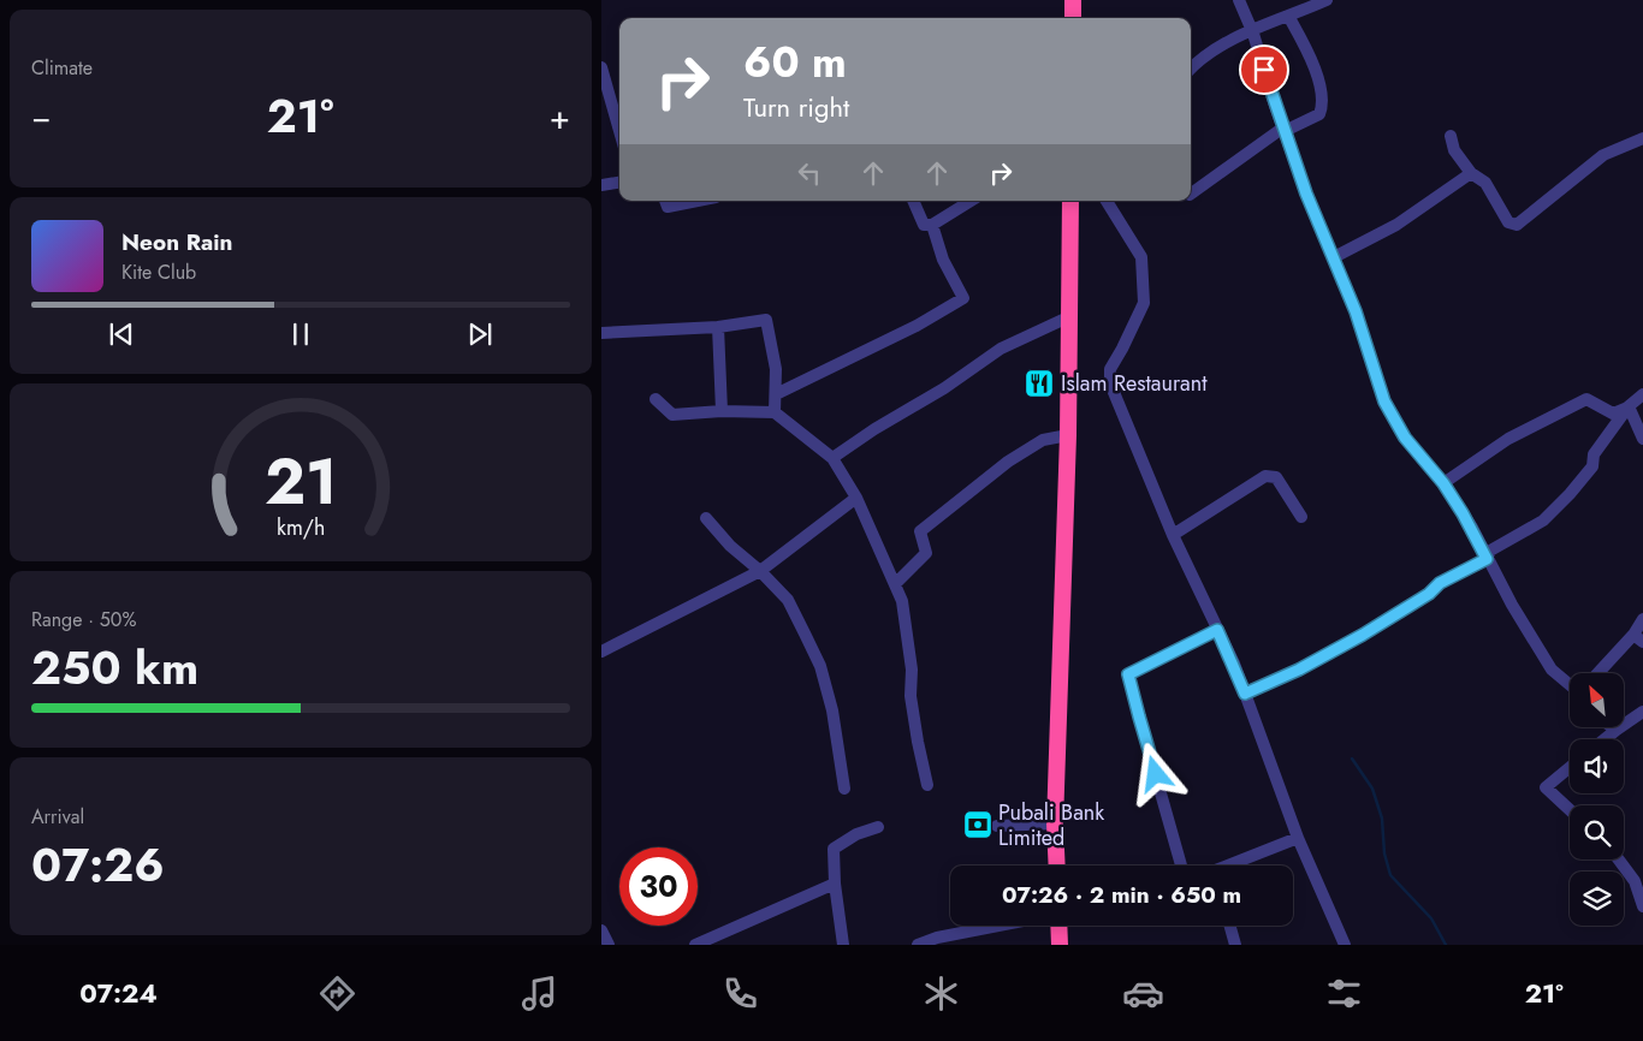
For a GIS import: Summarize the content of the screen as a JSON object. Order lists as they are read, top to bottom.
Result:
{
  "places": {
    "restaurant": ["Islam Restaurant"],
    "bank": ["Pubali Bank Limited"]
  },
  "north": "top left",
  "page": {
    "tile": [
      "Climate",
      ["Range · 50%", "250 km"],
      ["Arrival", "07:26"]
    ],
    "turn": ["60 m", "Turn right"],
    "heat": ["−", "21°", "+"],
    "song": ["Neon Rain", "Kite Club"],
    "limit": "30",
    "trip": "07:26 · 2 min · 650 m",
    "tabs": ["07:24", "21°"],
    "gauge": ["21", "km/h"]
  }
}
